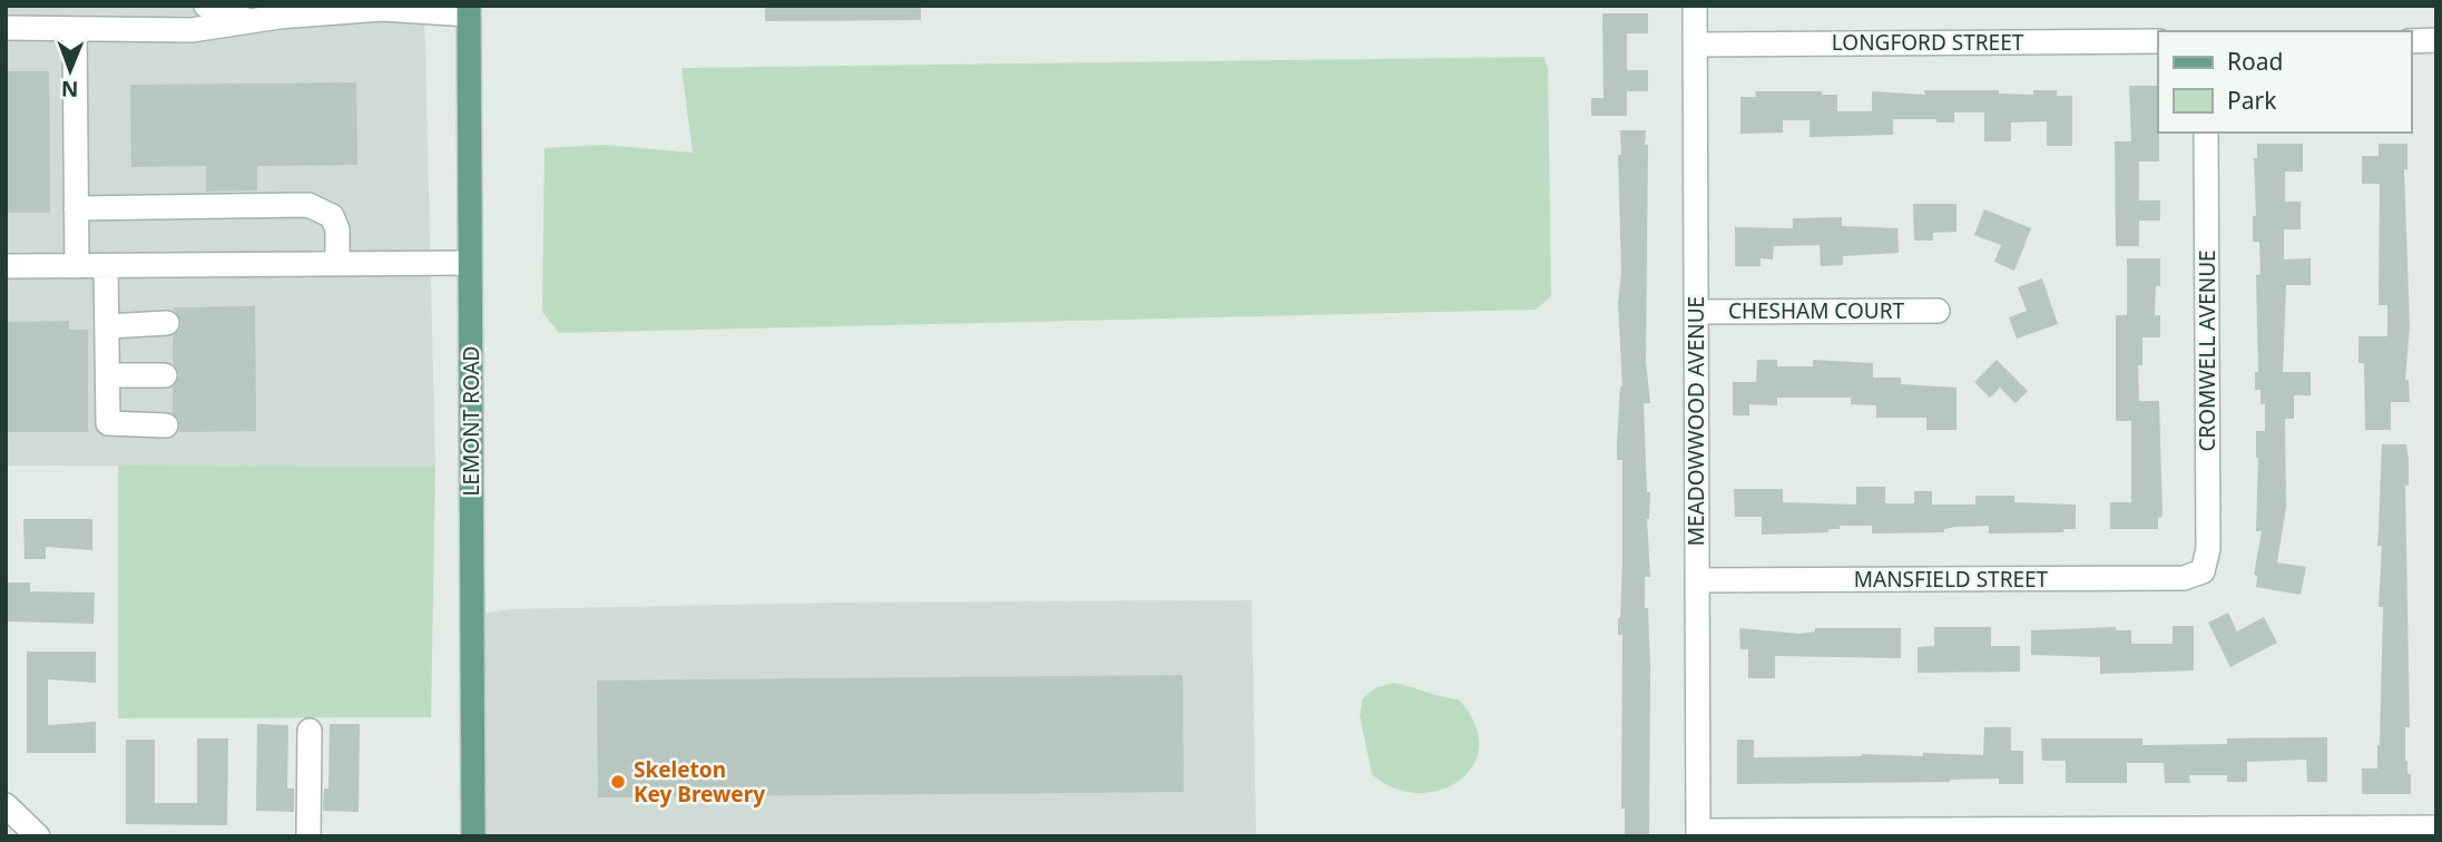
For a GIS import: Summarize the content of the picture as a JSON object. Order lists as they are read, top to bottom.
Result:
{
  "streets": {
    "main road": ["LEMONT ROAD"],
    "street": [
      "LONGFORD STREET",
      "CHESHAM COURT",
      "CROMWELL AVENUE",
      "MEADOWWOOD AVENUE",
      "MANSFIELD STREET"
    ]
  },
  "crossings": [
    ["LONGFORD STREET", "MEADOWWOOD AVENUE"],
    ["CHESHAM COURT", "MEADOWWOOD AVENUE"],
    ["CROMWELL AVENUE", "MANSFIELD STREET"],
    ["MEADOWWOOD AVENUE", "MANSFIELD STREET"]
  ],
  "places": ["Skeleton Key Brewery"],
  "legend": ["Road", "Park"],
  "north": "bottom"
}
